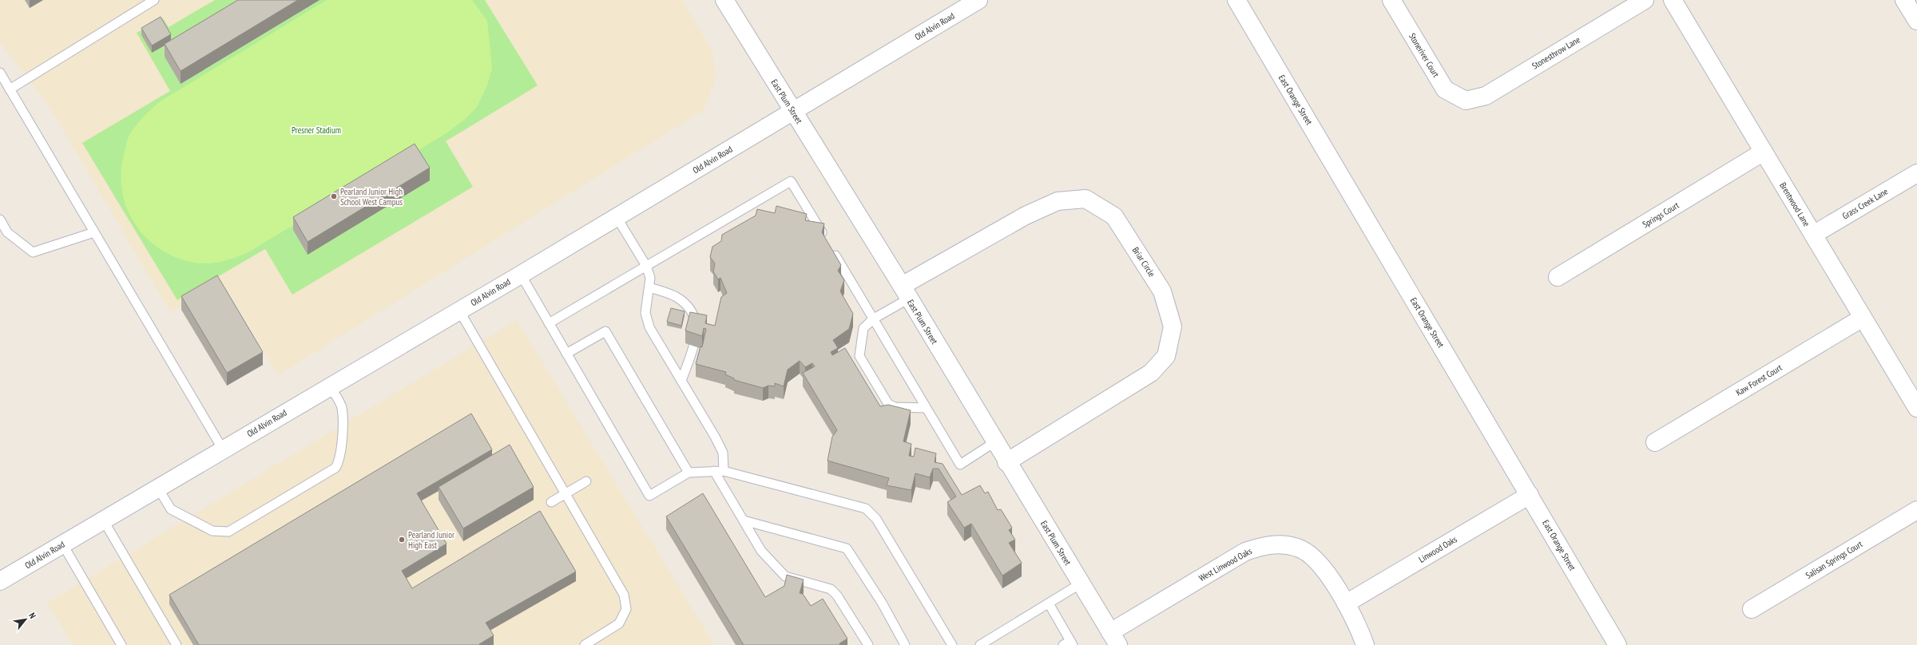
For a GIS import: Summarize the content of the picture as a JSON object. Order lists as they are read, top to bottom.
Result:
{
  "streets": {
    "street": [
      "Old Alvin Road",
      "Stonesthrow Lane",
      "Stoneriver Court",
      "East Orange Street",
      "East Plum Street",
      "Grass Creek Lane",
      "Brentwood Lane",
      "Springs Court",
      "Briar Circle",
      "Kaw Forest Court",
      "Linwood Oaks",
      "Salisan Springs Court",
      "West Linwood Oaks"
    ]
  },
  "crossings": [
    ["Old Alvin Road", "East Plum Street"],
    ["Stonesthrow Lane", "Stoneriver Court"],
    ["East Orange Street", "Linwood Oaks"],
    ["East Plum Street", "Briar Circle"],
    ["East Plum Street", "West Linwood Oaks"],
    ["Grass Creek Lane", "Brentwood Lane"],
    ["Brentwood Lane", "Springs Court"],
    ["Brentwood Lane", "Kaw Forest Court"],
    ["Linwood Oaks", "West Linwood Oaks"]
  ],
  "parks": ["Presner Stadium"],
  "places": ["Pearland Junior High School West Campus", "Pearland Junior High East"],
  "north": "top right"
}
